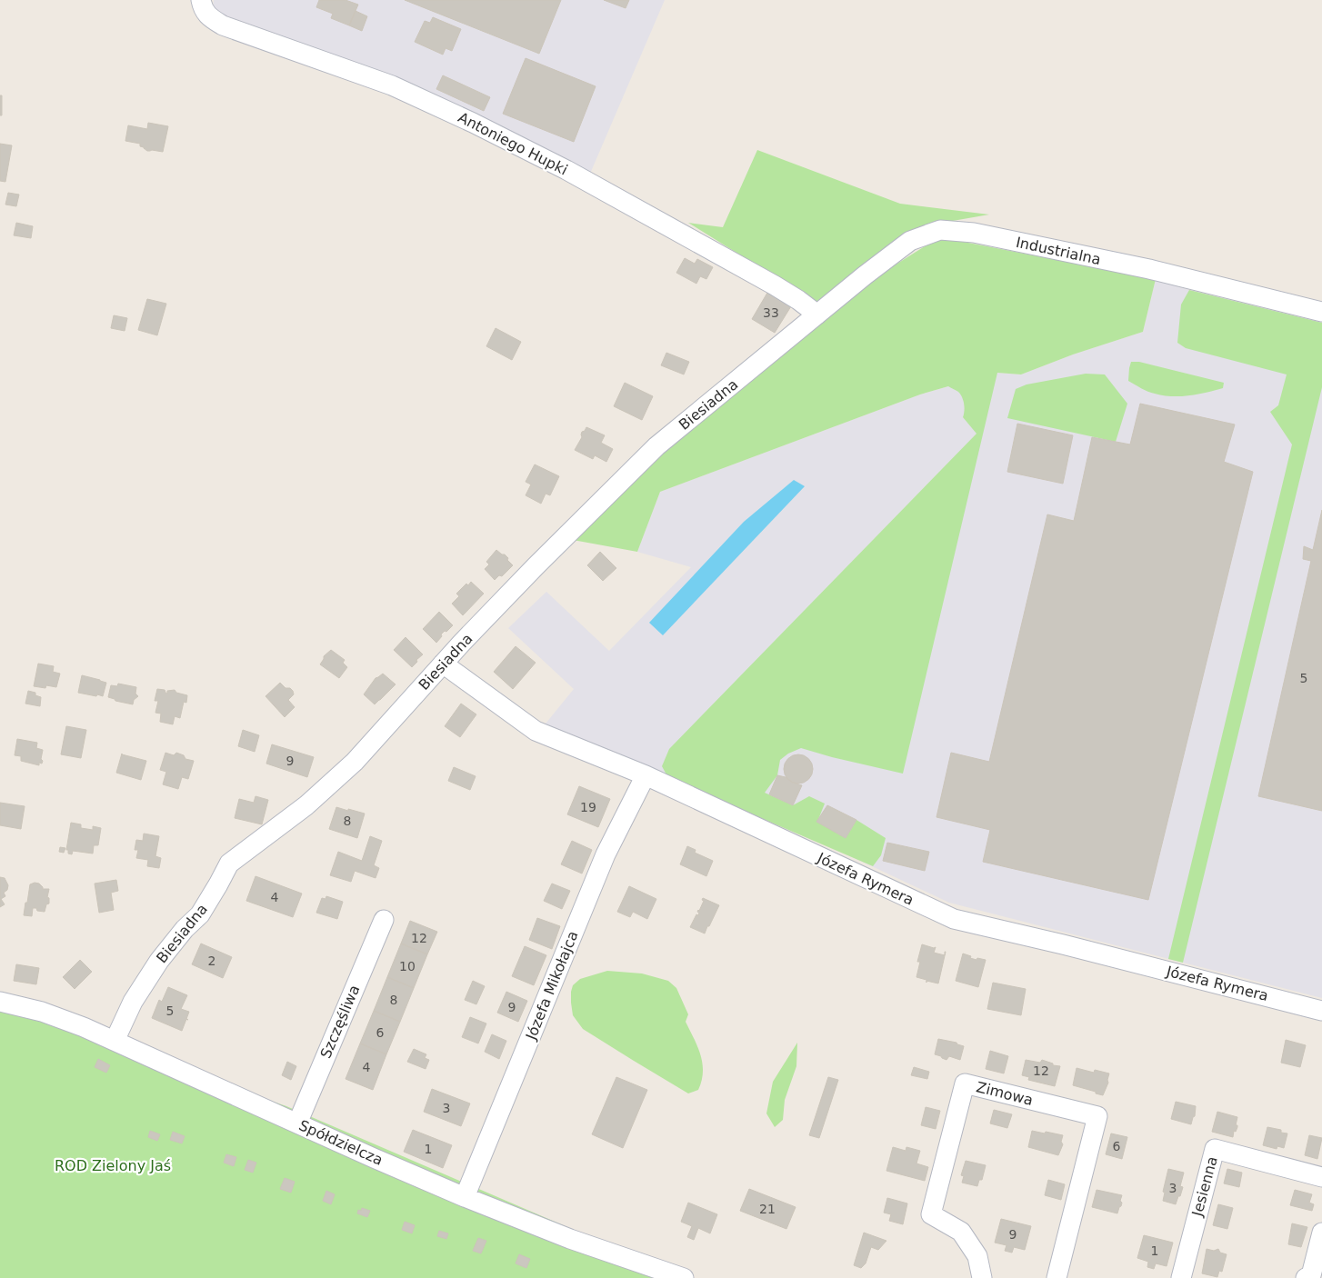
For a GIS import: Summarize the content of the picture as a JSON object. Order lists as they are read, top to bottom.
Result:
{
  "streets": {
    "street": [
      "Antoniego Hupki",
      "Industrialna",
      "Biesiadna",
      "Józefa Rymera",
      "Józefa Mikołajca",
      "Szczęśliwa",
      "Zimowa",
      "Spółdzielcza",
      "Jesienna"
    ]
  },
  "crossings": [
    ["Antoniego Hupki", "Industrialna"],
    ["Antoniego Hupki", "Biesiadna"],
    ["Industrialna", "Biesiadna"],
    ["Biesiadna", "Józefa Rymera"],
    ["Biesiadna", "Spółdzielcza"],
    ["Józefa Rymera", "Józefa Mikołajca"],
    ["Józefa Mikołajca", "Spółdzielcza"],
    ["Szczęśliwa", "Spółdzielcza"]
  ],
  "parks": ["ROD Zielony Jaś"],
  "house_numbers": [
    "33",
    "5",
    "9",
    "19",
    "8",
    "4",
    "12",
    "2",
    "10",
    "8",
    "9",
    "5",
    "6",
    "4",
    "12",
    "3",
    "6",
    "1",
    "3",
    "21",
    "9",
    "1"
  ]
}
